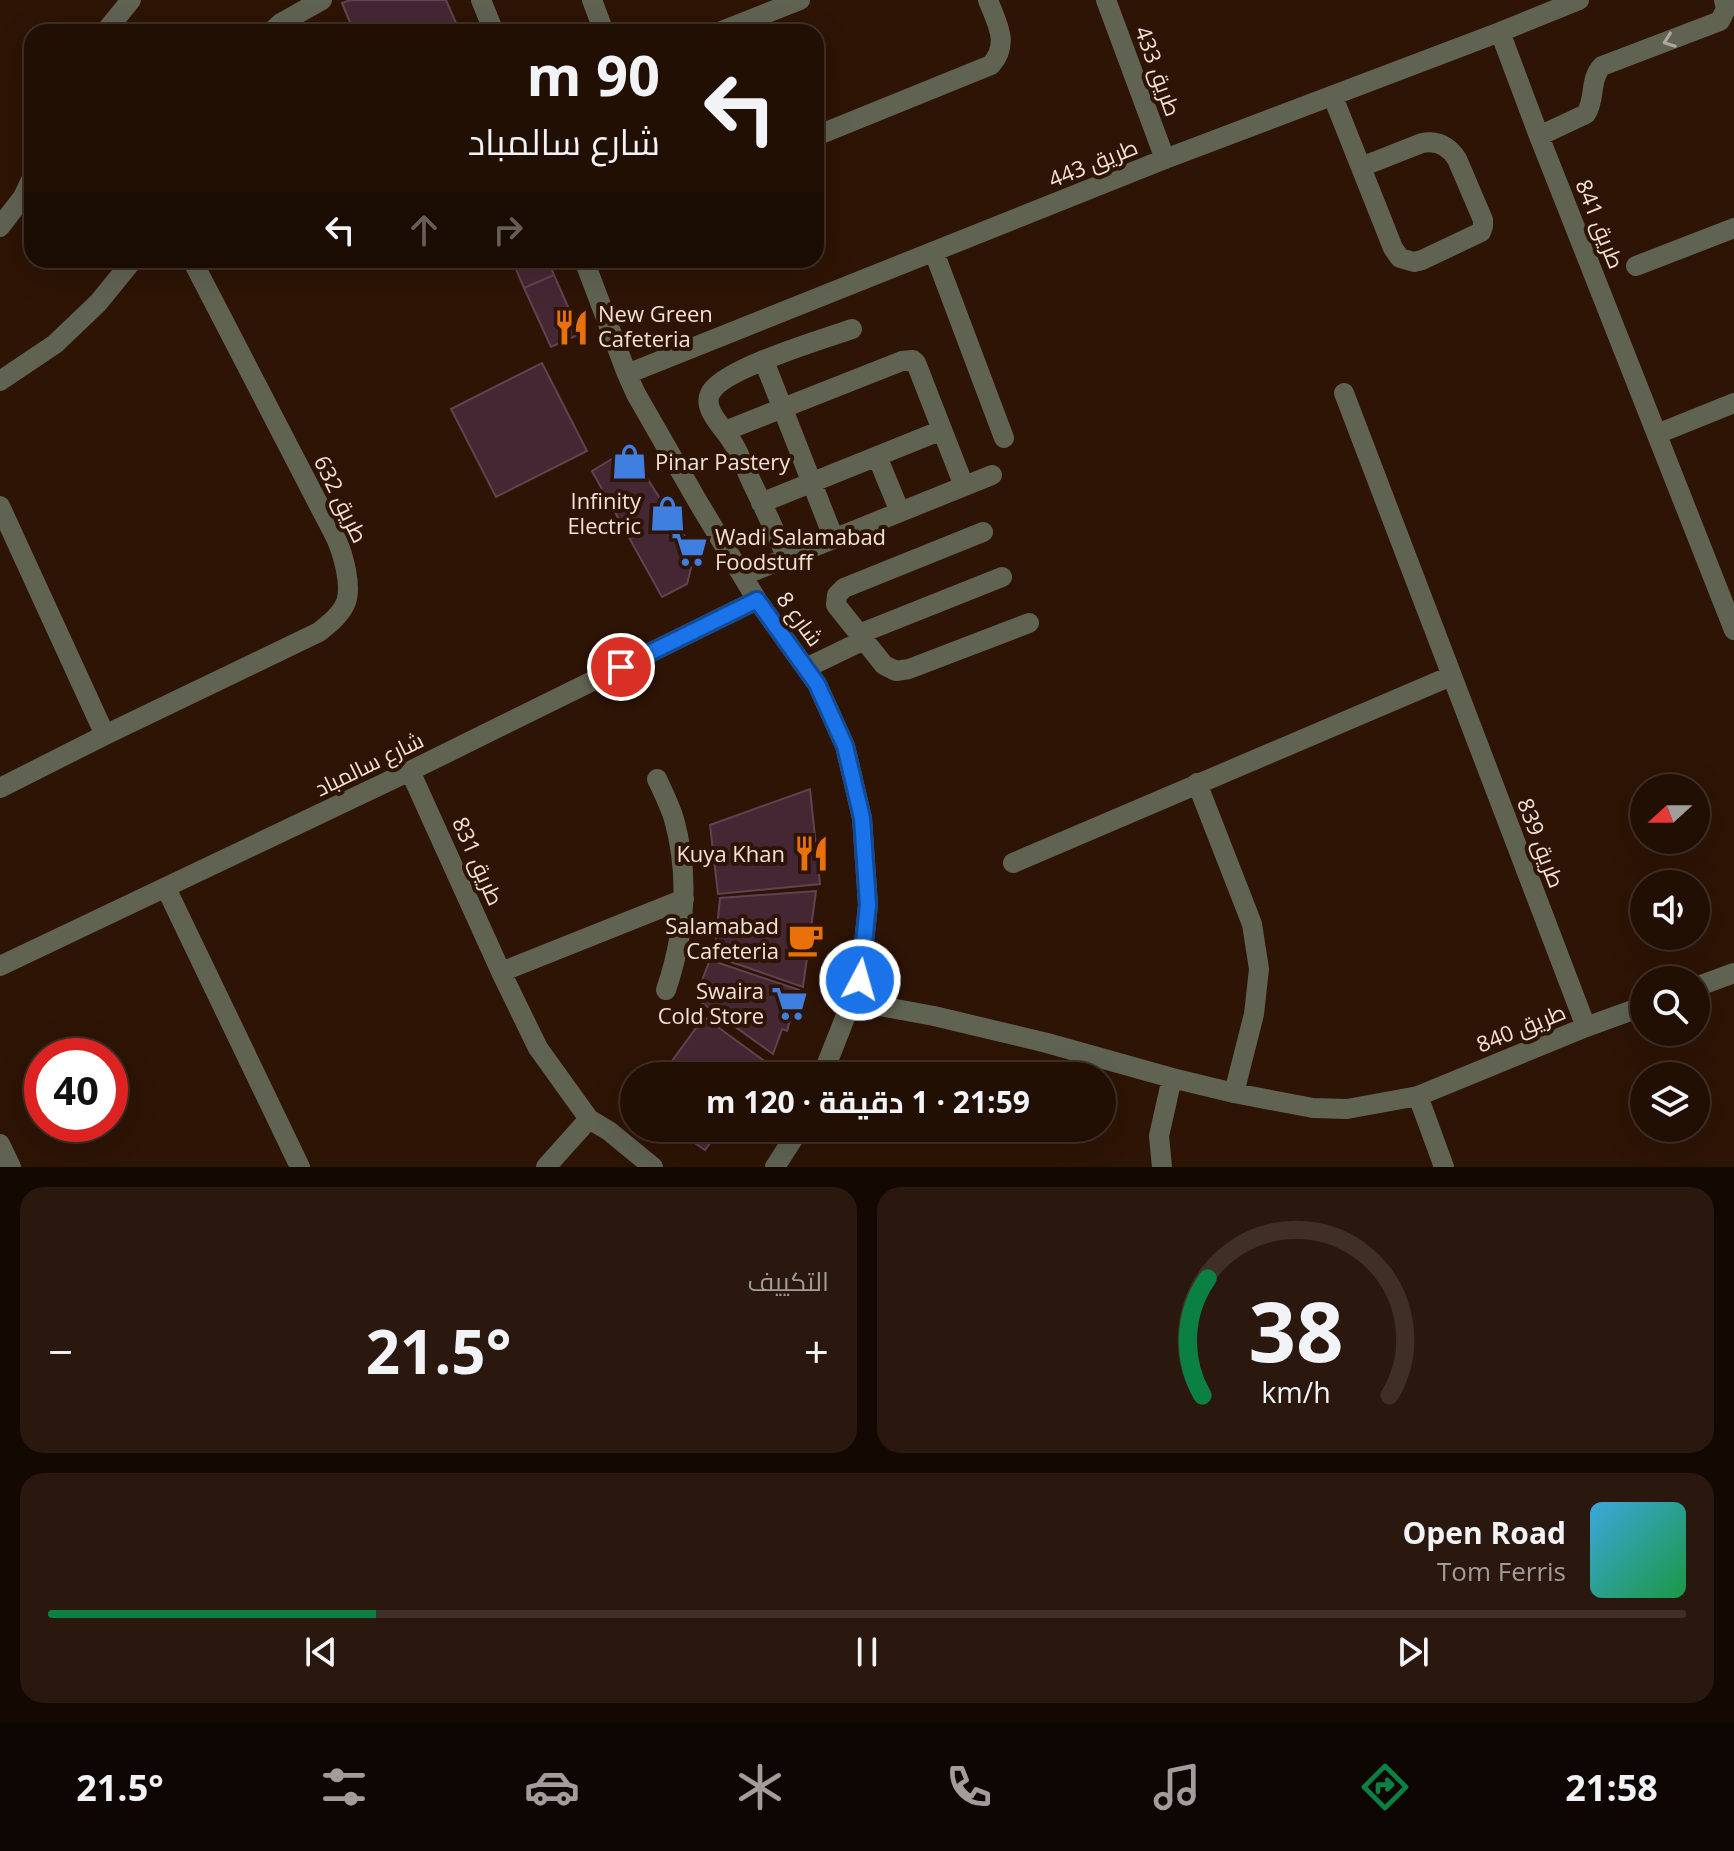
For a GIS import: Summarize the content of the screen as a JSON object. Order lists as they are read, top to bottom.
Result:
{
  "streets": {
    "street": [
      "طريق 433",
      "طريق 443",
      "طريق 841",
      "طريق 632",
      "شارع 8",
      "شارع سالمباد",
      "طريق 839",
      "طريق 831",
      "طريق 840"
    ]
  },
  "crossings": [
    ["طريق 433", "طريق 443"],
    ["طريق 443", "طريق 841"],
    ["طريق 443", "شارع 8"],
    ["شارع 8", "شارع سالمباد"],
    ["شارع 8", "طريق 840"],
    ["شارع سالمباد", "طريق 831"],
    ["طريق 839", "طريق 840"]
  ],
  "places": {
    "restaurant": ["New Green Cafeteria", "Kuya Khan"],
    "shop": ["Pinar Pastery", "Infinity Electric"],
    "supermarket": ["Wadi Salamabad Foodstuff", "Swaira Cold Store"],
    "cafe": ["Salamabad Cafeteria"]
  },
  "north": "left",
  "page": {
    "turn": ["90 m", "شارع سالمباد"],
    "limit": "40",
    "trip": "21:59 · 1 دقيقة · 120 m",
    "tile": "التكييف",
    "heat": ["−", "21.5°", "+"],
    "song": ["Open Road", "Tom Ferris"],
    "tabs": ["21:58", "21.5°"],
    "gauge": ["38", "km/h"]
  }
}
